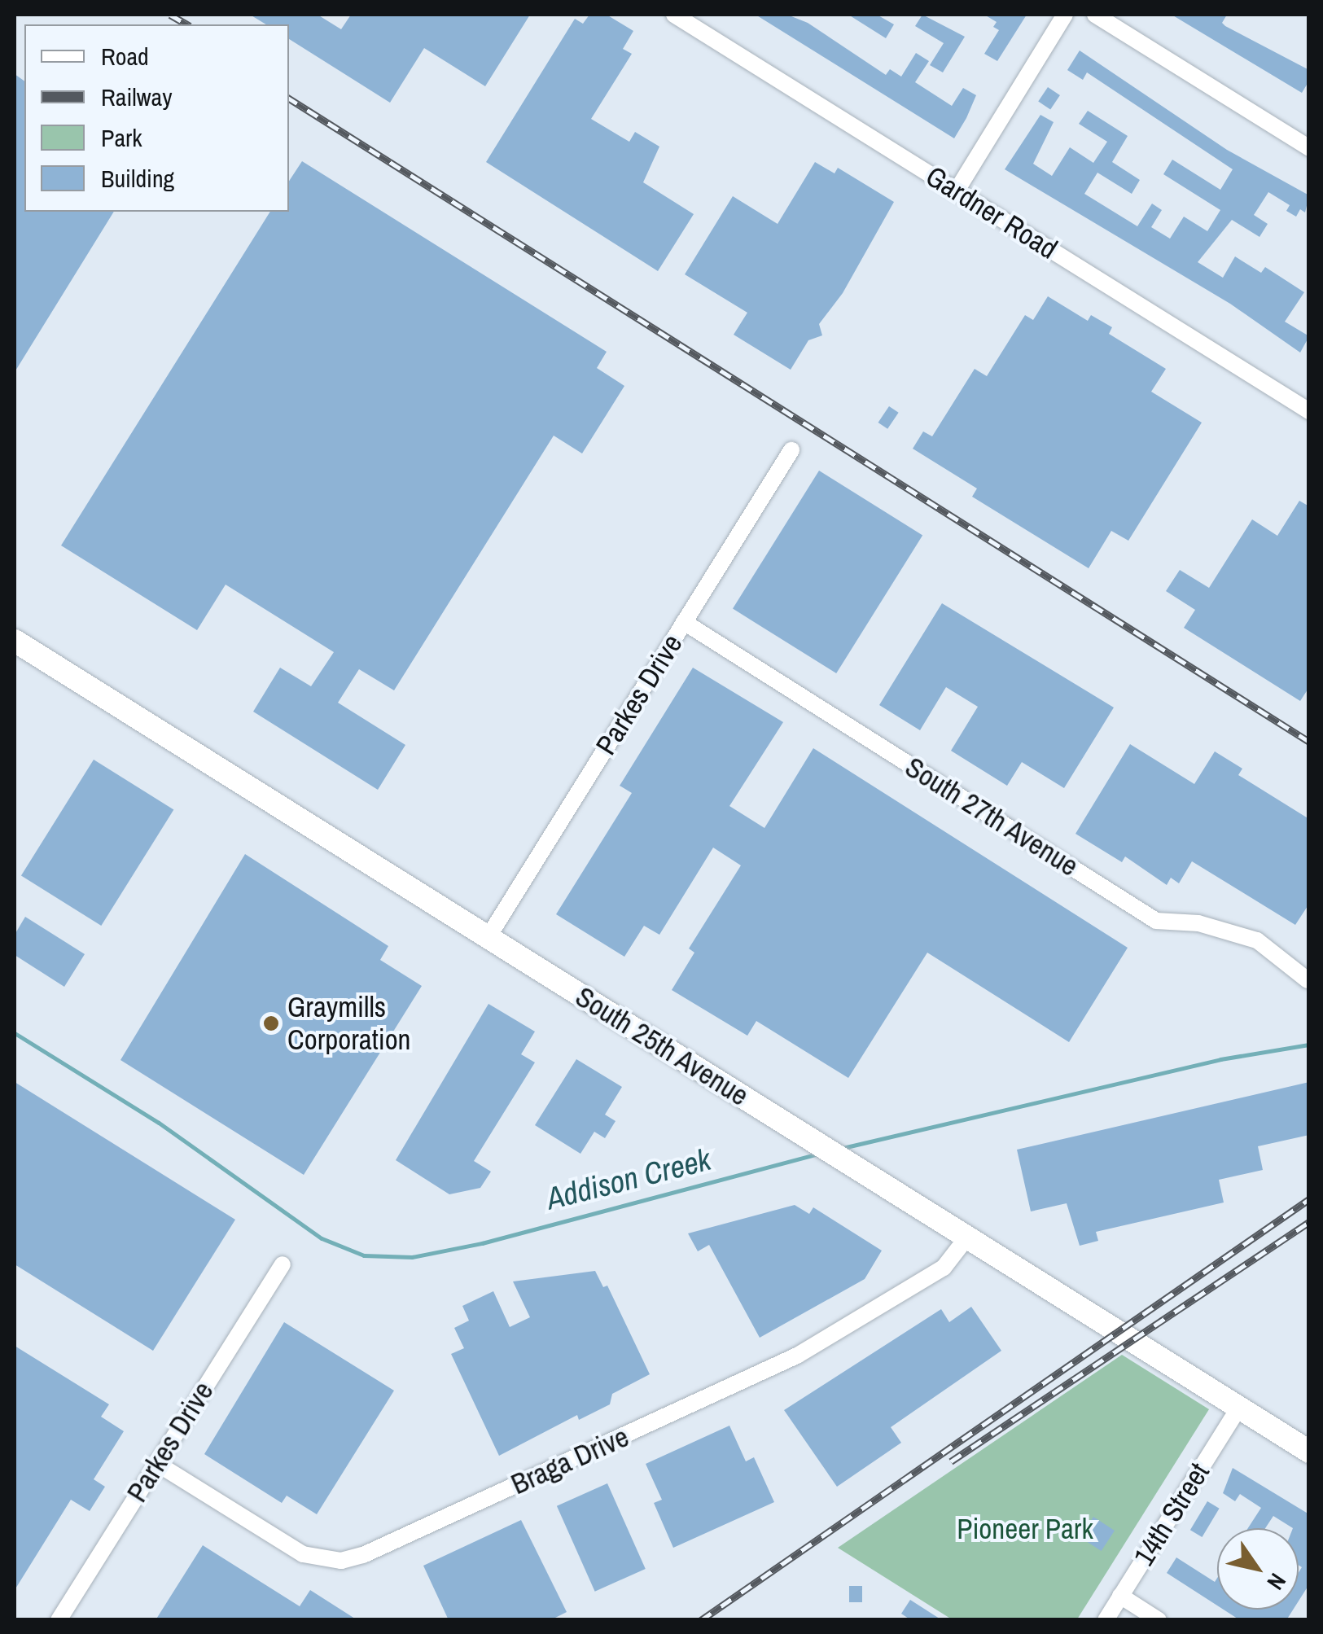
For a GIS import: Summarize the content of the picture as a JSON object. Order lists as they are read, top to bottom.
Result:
{
  "streets": {
    "main road": ["South 25th Avenue"],
    "street": [
      "Gardner Road",
      "Parkes Drive",
      "South 27th Avenue",
      "Braga Drive",
      "14th Street"
    ]
  },
  "crossings": [
    ["Parkes Drive", "South 27th Avenue"],
    ["Parkes Drive", "South 25th Avenue"],
    ["Parkes Drive", "Braga Drive"],
    ["South 25th Avenue", "Braga Drive"],
    ["South 25th Avenue", "14th Street"]
  ],
  "water": ["Addison Creek"],
  "parks": ["Pioneer Park"],
  "places": ["Graymills Corporation"],
  "legend": [
    "Road",
    "Railway",
    "Park",
    "Building"
  ],
  "north": "bottom right"
}
